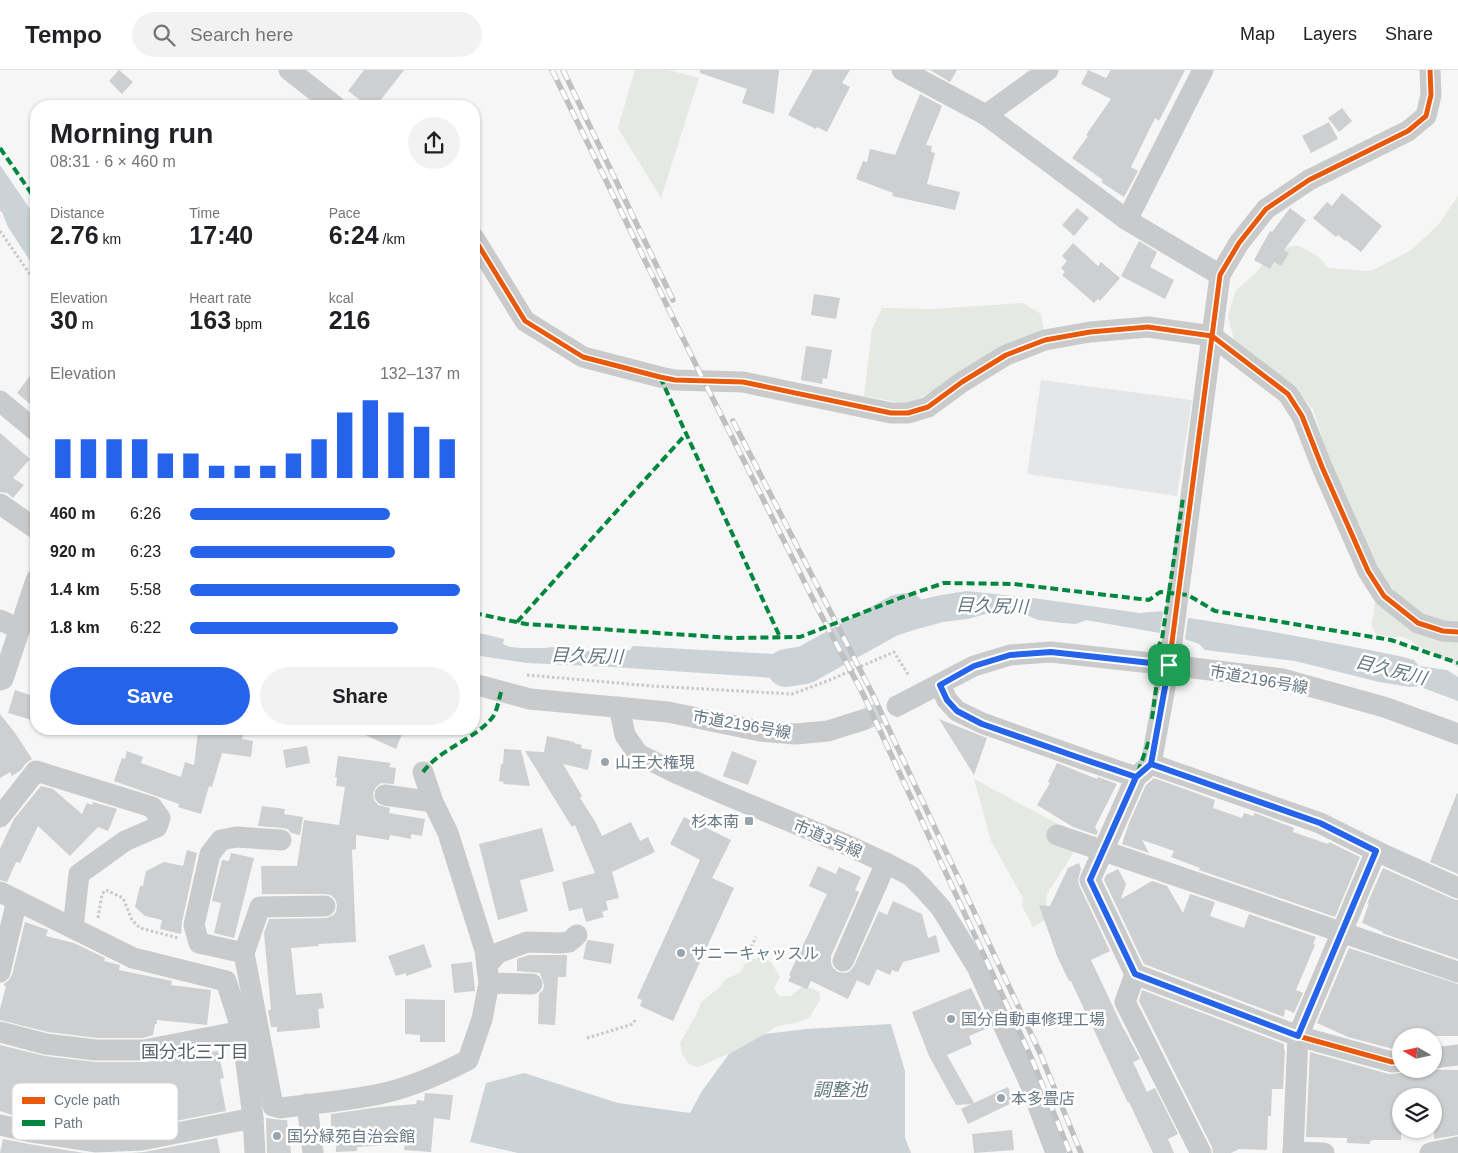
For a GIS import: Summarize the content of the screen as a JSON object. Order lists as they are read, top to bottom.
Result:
{
  "streets": {
    "street": ["市道2196号線", "市道3号線"]
  },
  "crossings": [
    ["市道2196号線", "市道3号線"]
  ],
  "districts": ["国分北三丁目"],
  "water": ["目久尻川", "調整池"],
  "places": {
    "other": [
      "山王大権現",
      "サニーキャッスル",
      "国分自動車修理工場",
      "本多畳店",
      "国分緑苑自治会館"
    ],
    "transit": ["杉本南"]
  },
  "legend": ["Cycle path", "Path"],
  "north": "left",
  "page": {
    "header": "Tempo",
    "search": "Search here",
    "nav": ["Map", "Layers", "Share"],
    "heading": ["Morning run", "08:31 · 6 × 460 m"],
    "stats": [
      ["Distance", "2.76 km"],
      ["Time", "17:40"],
      ["Pace", "6:24 /km"],
      ["Elevation", "30 m"],
      ["Heart rate", "163 bpm"],
      ["kcal", "216"]
    ],
    "chart": ["Elevation", "132–137 m"],
    "list": [
      {
        "name": "460 m",
        "note": "6:26"
      },
      {
        "name": "920 m",
        "note": "6:23"
      },
      {
        "name": "1.4 km",
        "note": "5:58"
      },
      {
        "name": "1.8 km",
        "note": "6:22"
      }
    ],
    "buttons": ["Save", "Share"]
  }
}
